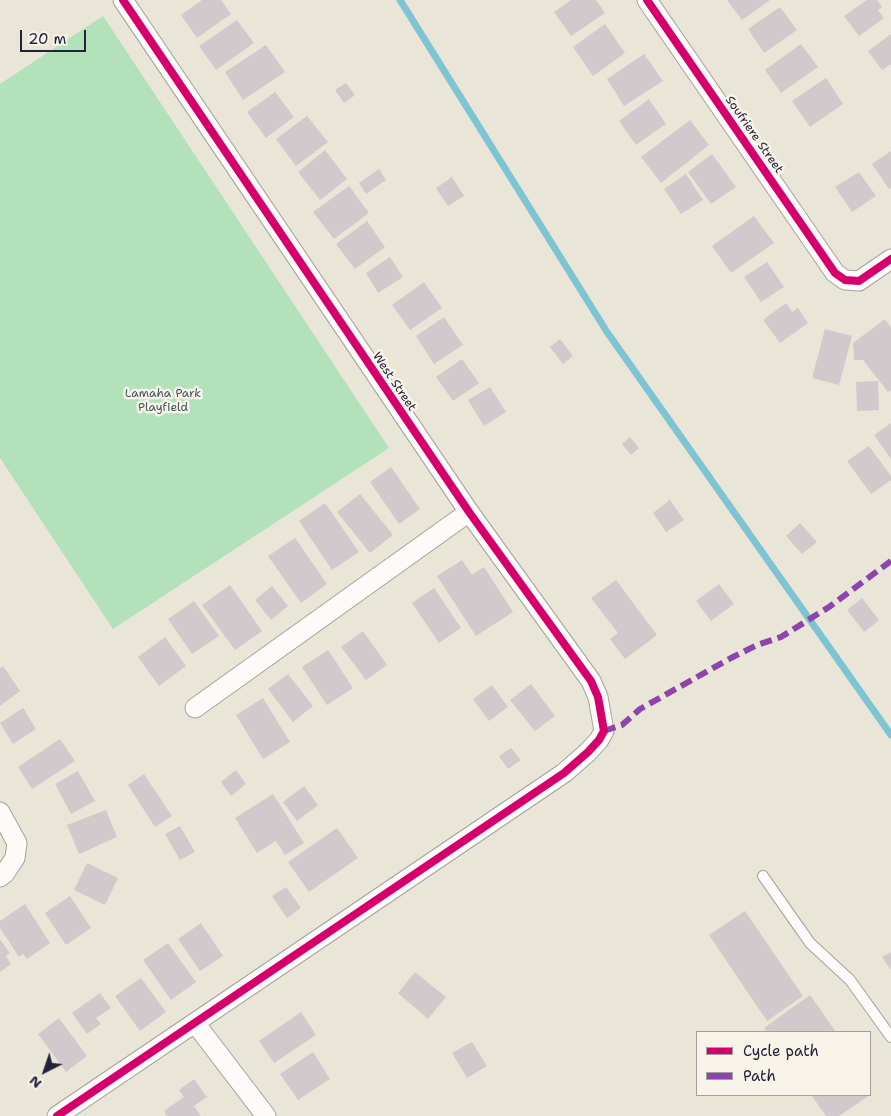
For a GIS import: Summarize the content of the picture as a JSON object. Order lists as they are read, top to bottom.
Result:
{
  "streets": {
    "street": ["Soufriere Street", "West Street"]
  },
  "parks": ["Lamaha Park Playfield"],
  "legend": ["Cycle path", "Path"],
  "scale_bar": "20 m",
  "north": "bottom left"
}
